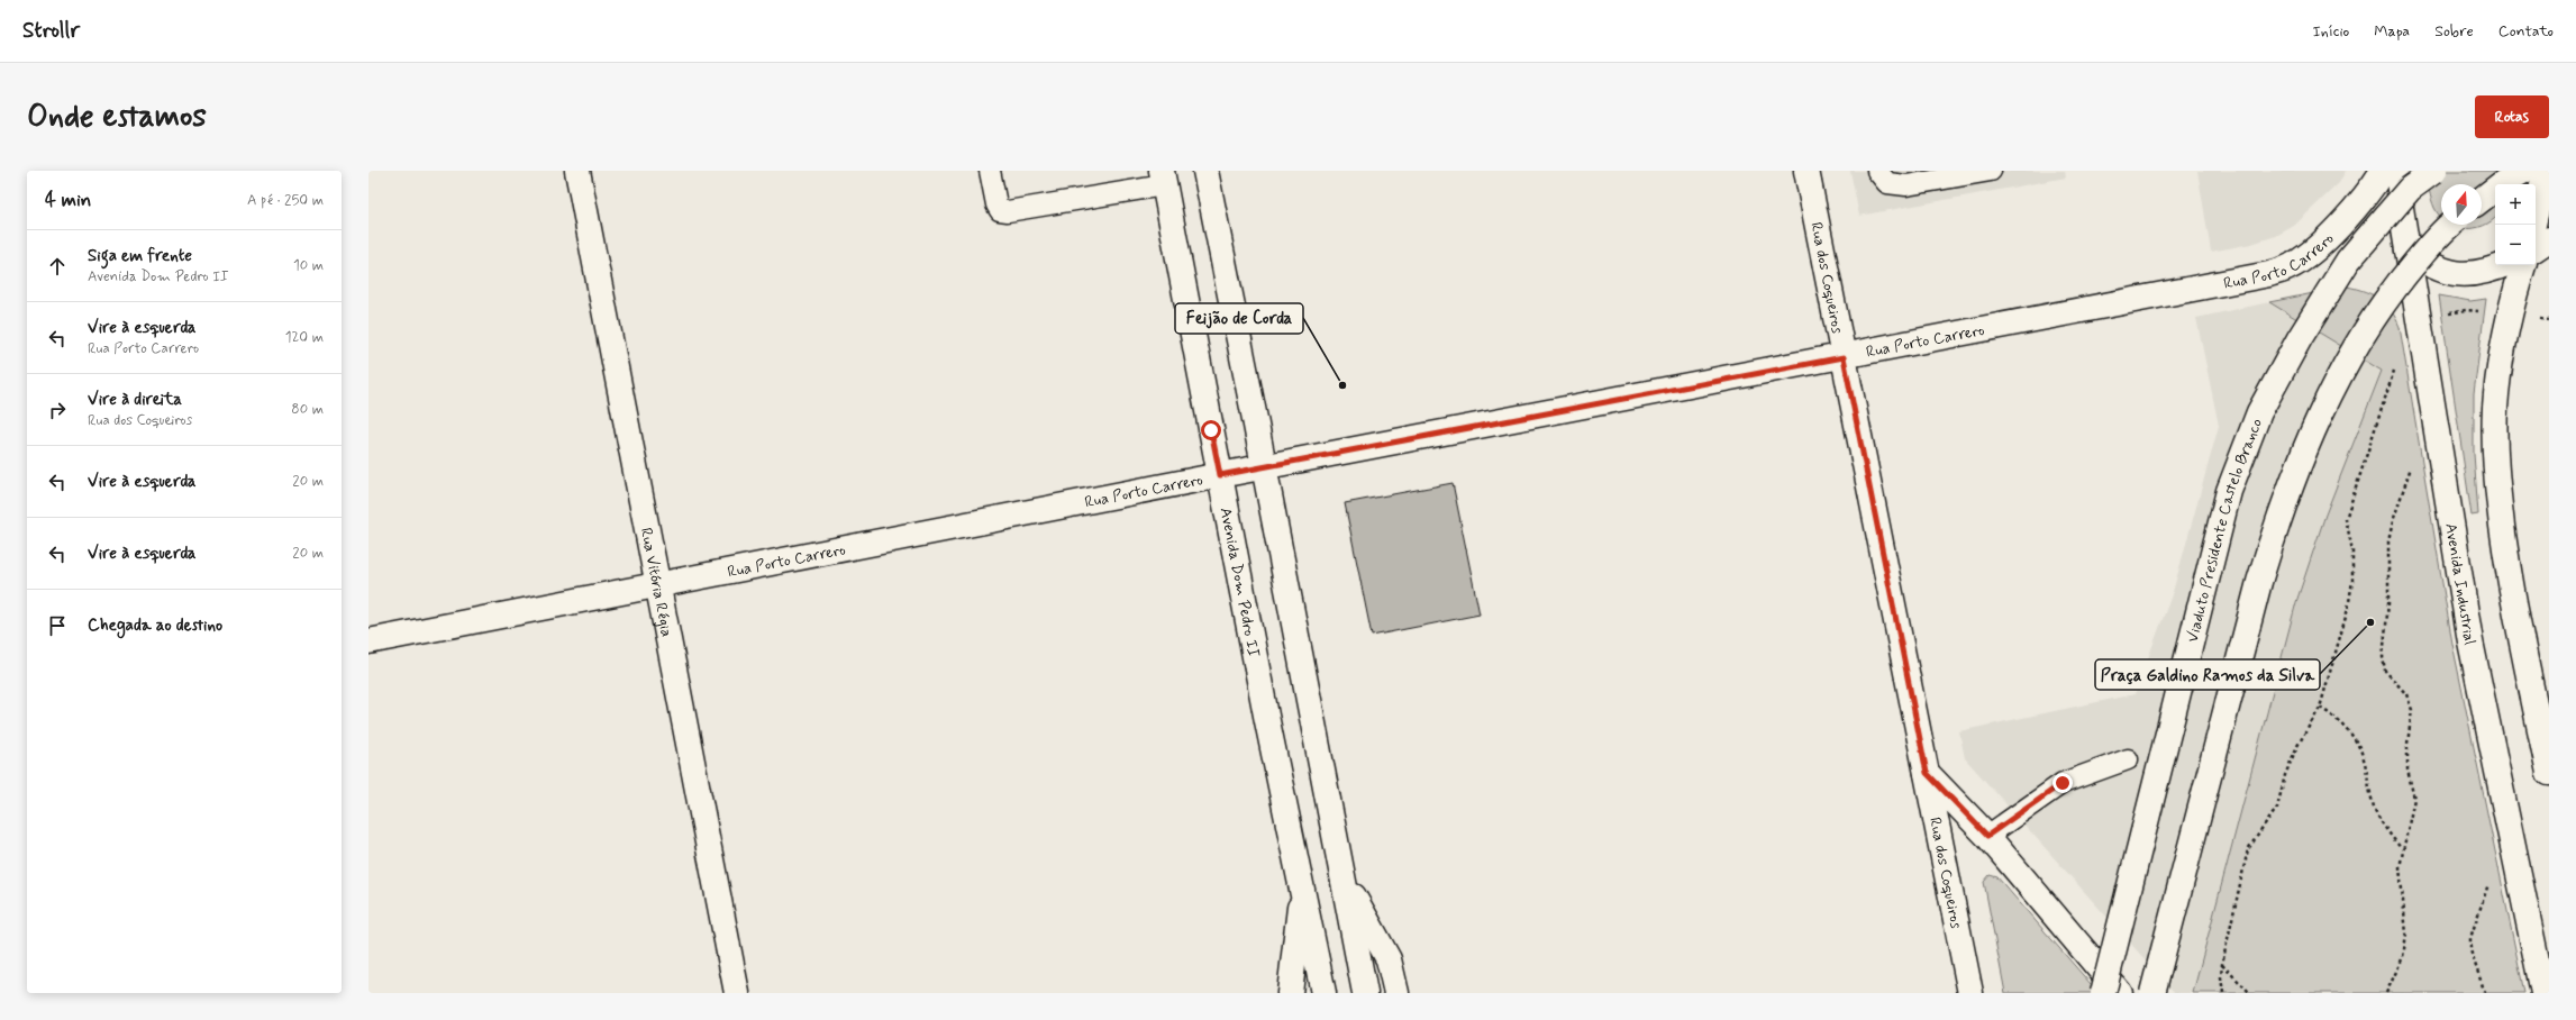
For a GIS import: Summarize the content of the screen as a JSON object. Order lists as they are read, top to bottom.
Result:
{
  "streets": {
    "main road": [
      "Rua Porto Carrero",
      "Rua dos Coqueiros",
      "Viaduto Presidente Castelo Branco",
      "Rua Vitória Régia",
      "Avenida Dom Pedro II",
      "Avenida Industrial"
    ]
  },
  "crossings": [
    ["Rua Porto Carrero", "Rua dos Coqueiros"],
    ["Rua Porto Carrero", "Rua Vitória Régia"],
    ["Rua Porto Carrero", "Avenida Dom Pedro II"]
  ],
  "places": ["Feijão de Corda", "Praça Galdino Ramos da Silva"],
  "north": "top",
  "page": {
    "header": "Strollr",
    "nav": [
      "Início",
      "Mapa",
      "Sobre",
      "Contato"
    ],
    "buttons": "Rotas",
    "title": "Onde estamos",
    "heading": ["4 min", "A pé · 250 m"],
    "map_buttons": ["+", "−"],
    "list": [
      ["Siga em frente", "Avenida Dom Pedro II", "10 m"],
      ["Vire à esquerda", "Rua Porto Carrero", "120 m"],
      ["Vire à direita", "Rua dos Coqueiros", "80 m"],
      ["Vire à esquerda", "20 m"],
      ["Vire à esquerda", "20 m"],
      "Chegada ao destino"
    ]
  }
}
